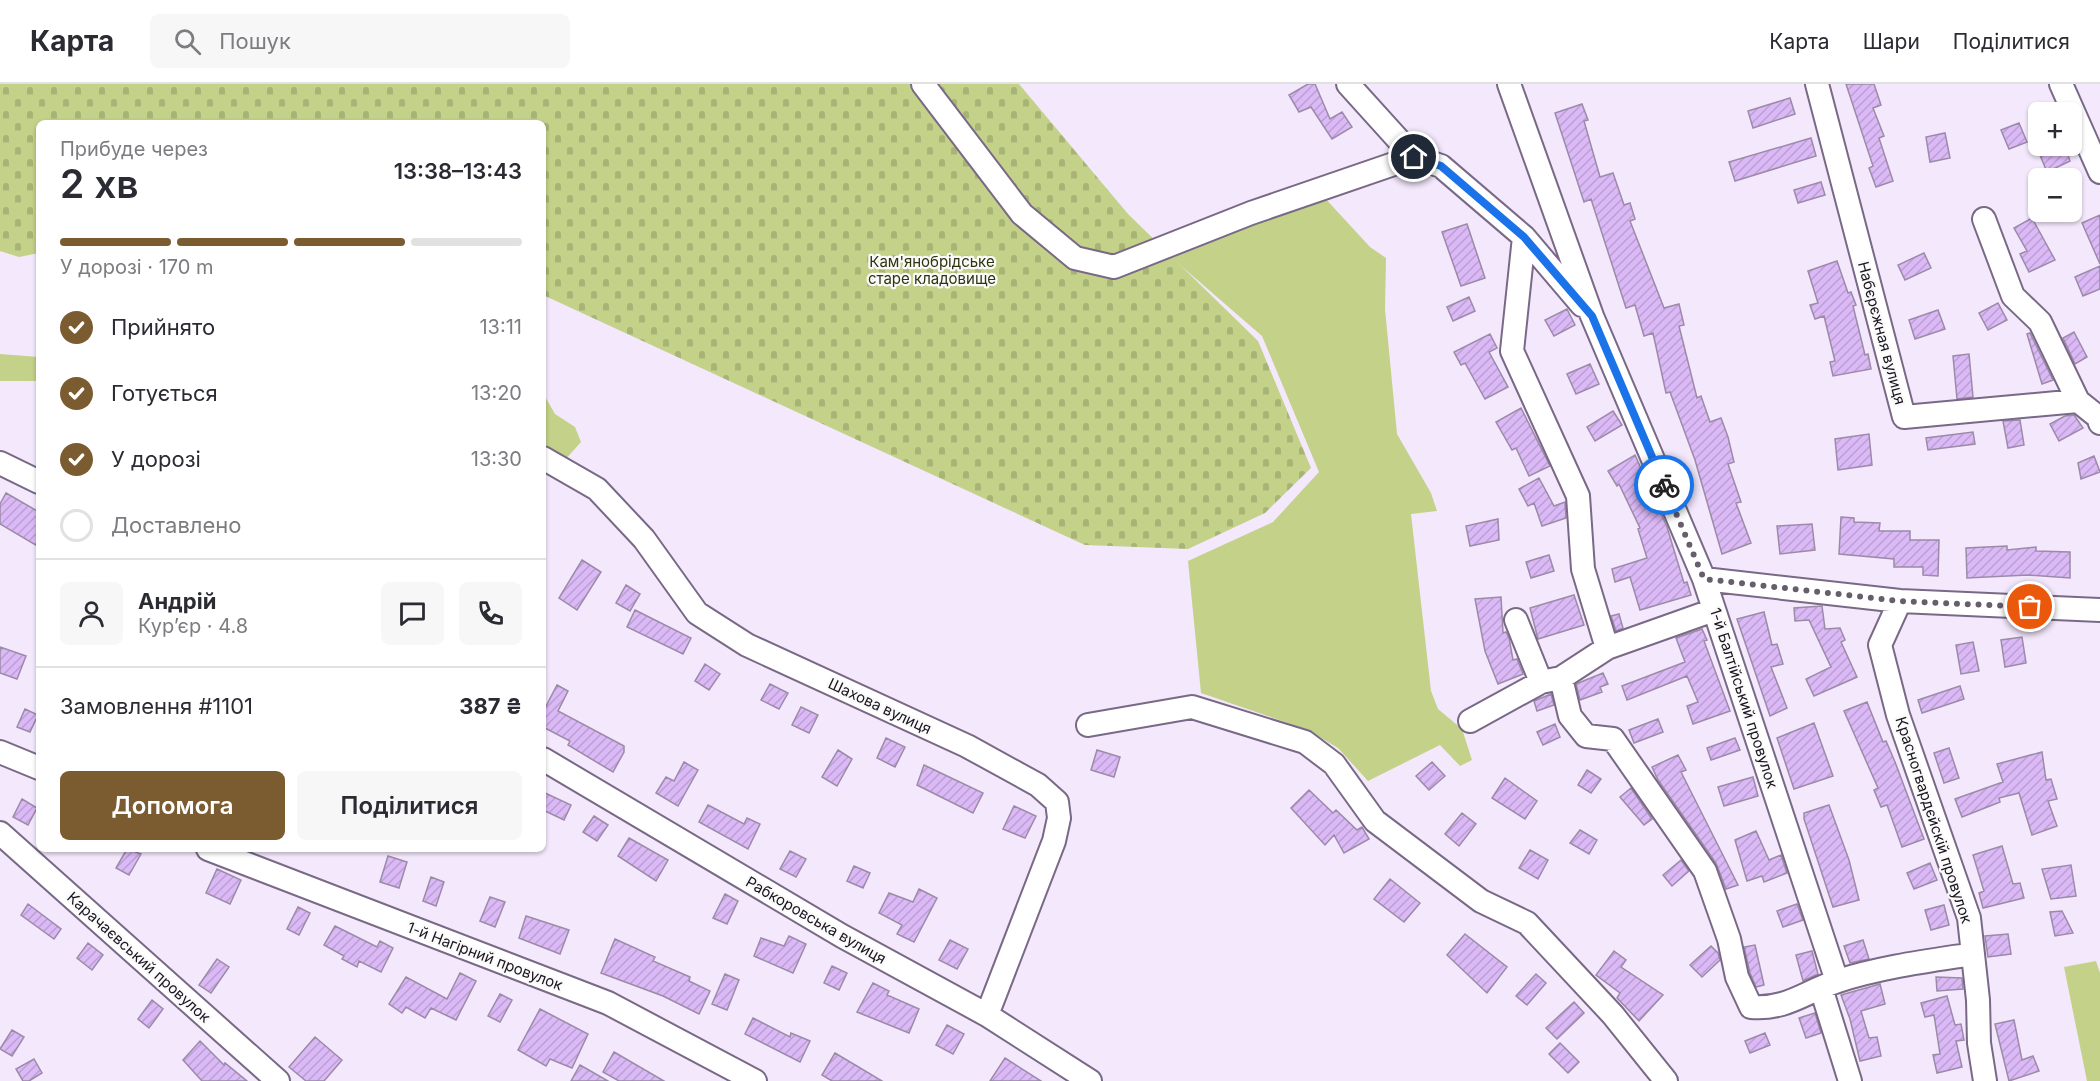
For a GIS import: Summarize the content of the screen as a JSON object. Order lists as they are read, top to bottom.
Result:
{
  "streets": {
    "street": [
      "Набєрєжная вулиця",
      "1-й Балтійський провулок",
      "Шахова вулиця",
      "Красногвардєйскій провулок",
      "Рабкоровська вулиця",
      "1-й Нагірний провулок",
      "Карачаєвський провулок"
    ]
  },
  "crossings": [
    ["Шахова вулиця", "Рабкоровська вулиця"]
  ],
  "parks": ["Кам'янобрідське старе кладовище"],
  "page": {
    "header": "Карта",
    "search": "Пошук",
    "nav": ["Карта", "Шари", "Поділитися"],
    "map_buttons": ["+", "−"],
    "heading": ["2 хв", "Прибуде через", "13:38–13:43"],
    "panel": [
      "Андрій",
      "Кур’єр · 4.8",
      "Замовлення #1101",
      "387 ₴"
    ],
    "bar": "У дорозі · 170 m",
    "list": [
      ["Прийнято", "13:11"],
      ["Готується", "13:20"],
      ["У дорозі", "13:30"],
      "Доставлено"
    ],
    "buttons": ["Допомога", "Поділитися"]
  }
}
